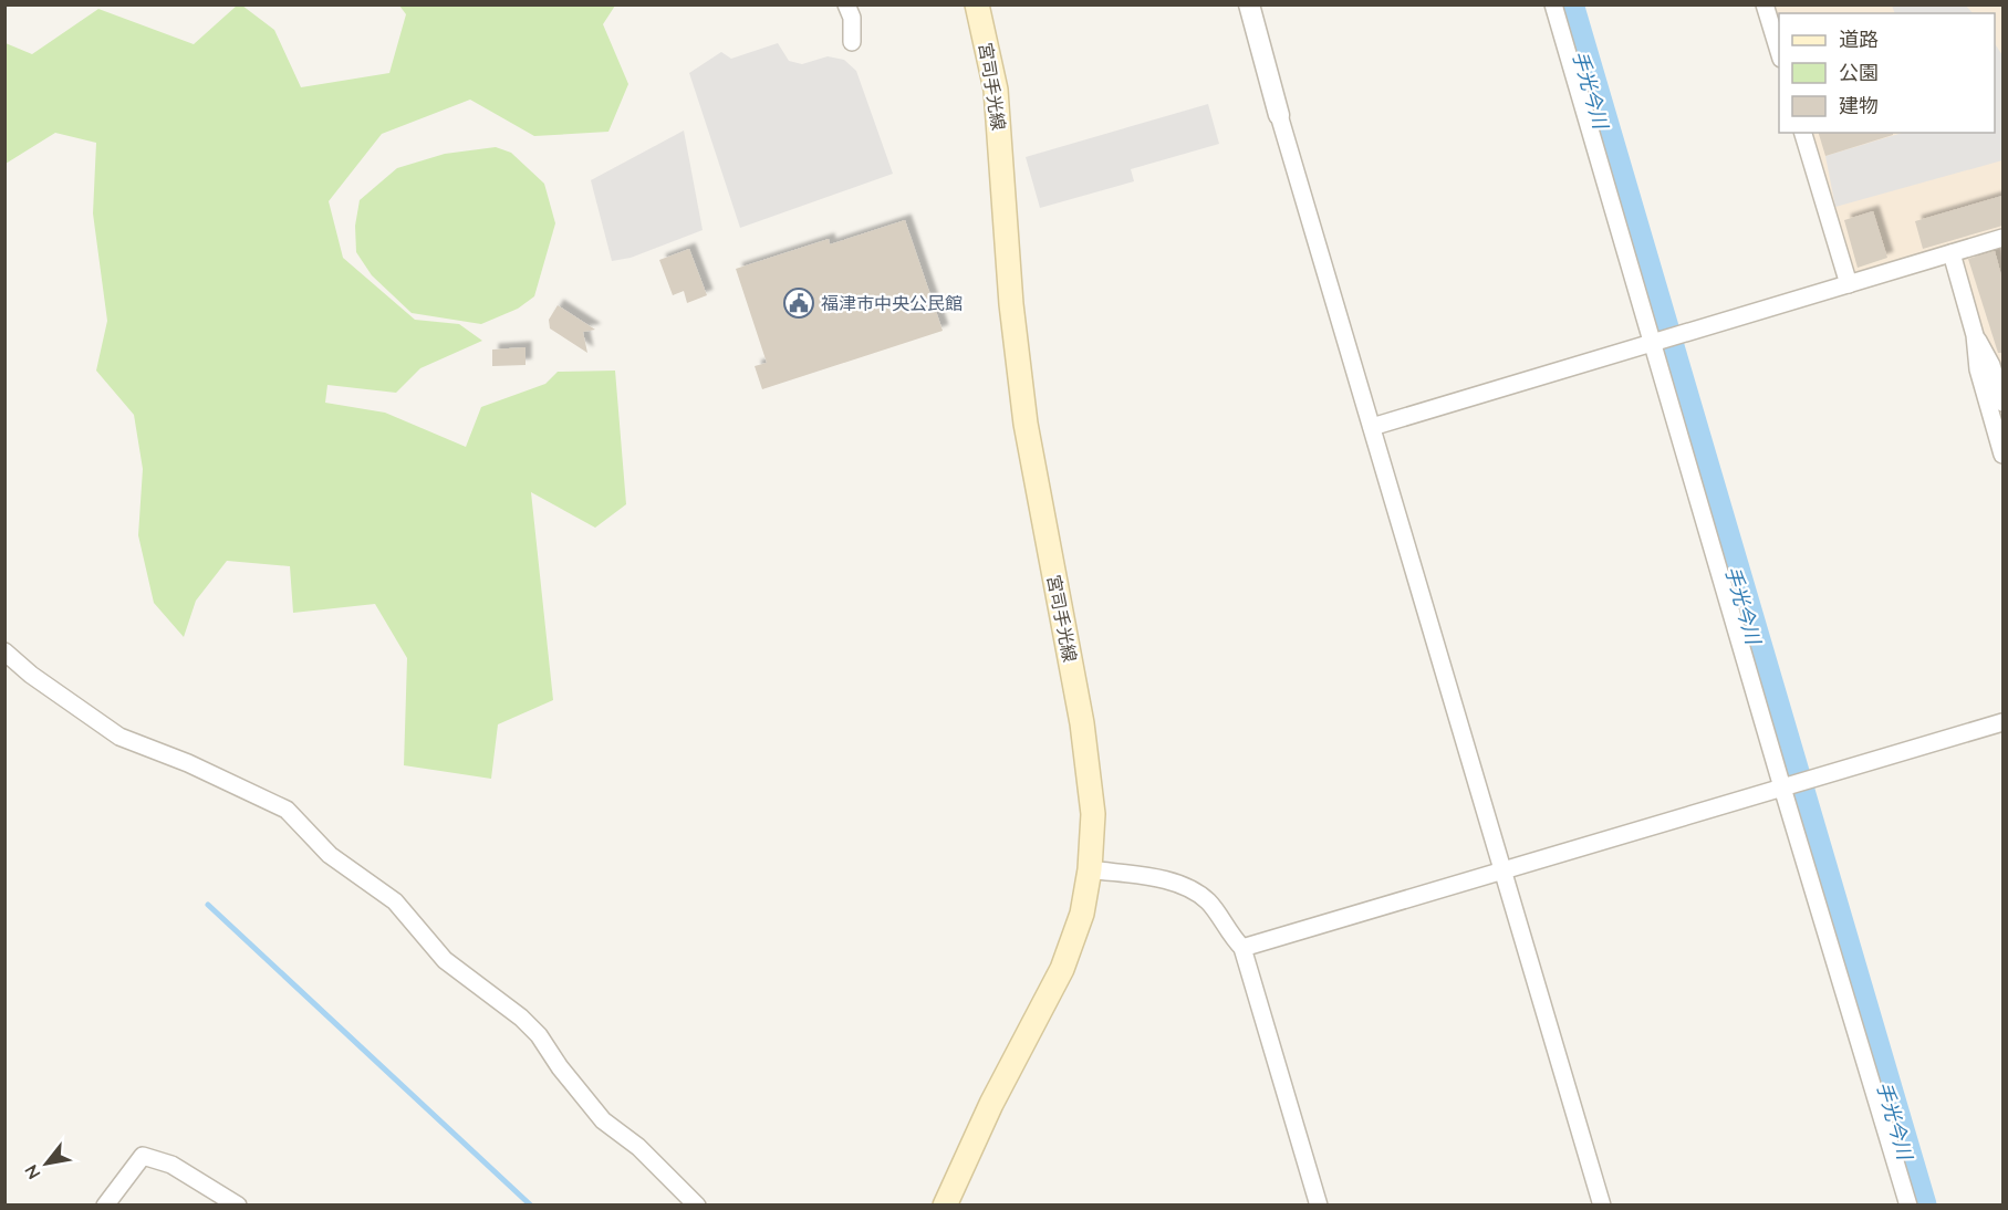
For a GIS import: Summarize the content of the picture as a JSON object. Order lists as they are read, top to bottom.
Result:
{
  "streets": {
    "main road": ["宮司手光線"]
  },
  "water": ["手光今川"],
  "places": {
    "public building": ["福津市中央公民館"]
  },
  "legend": ["道路", "公園", "建物"],
  "north": "bottom left"
}
